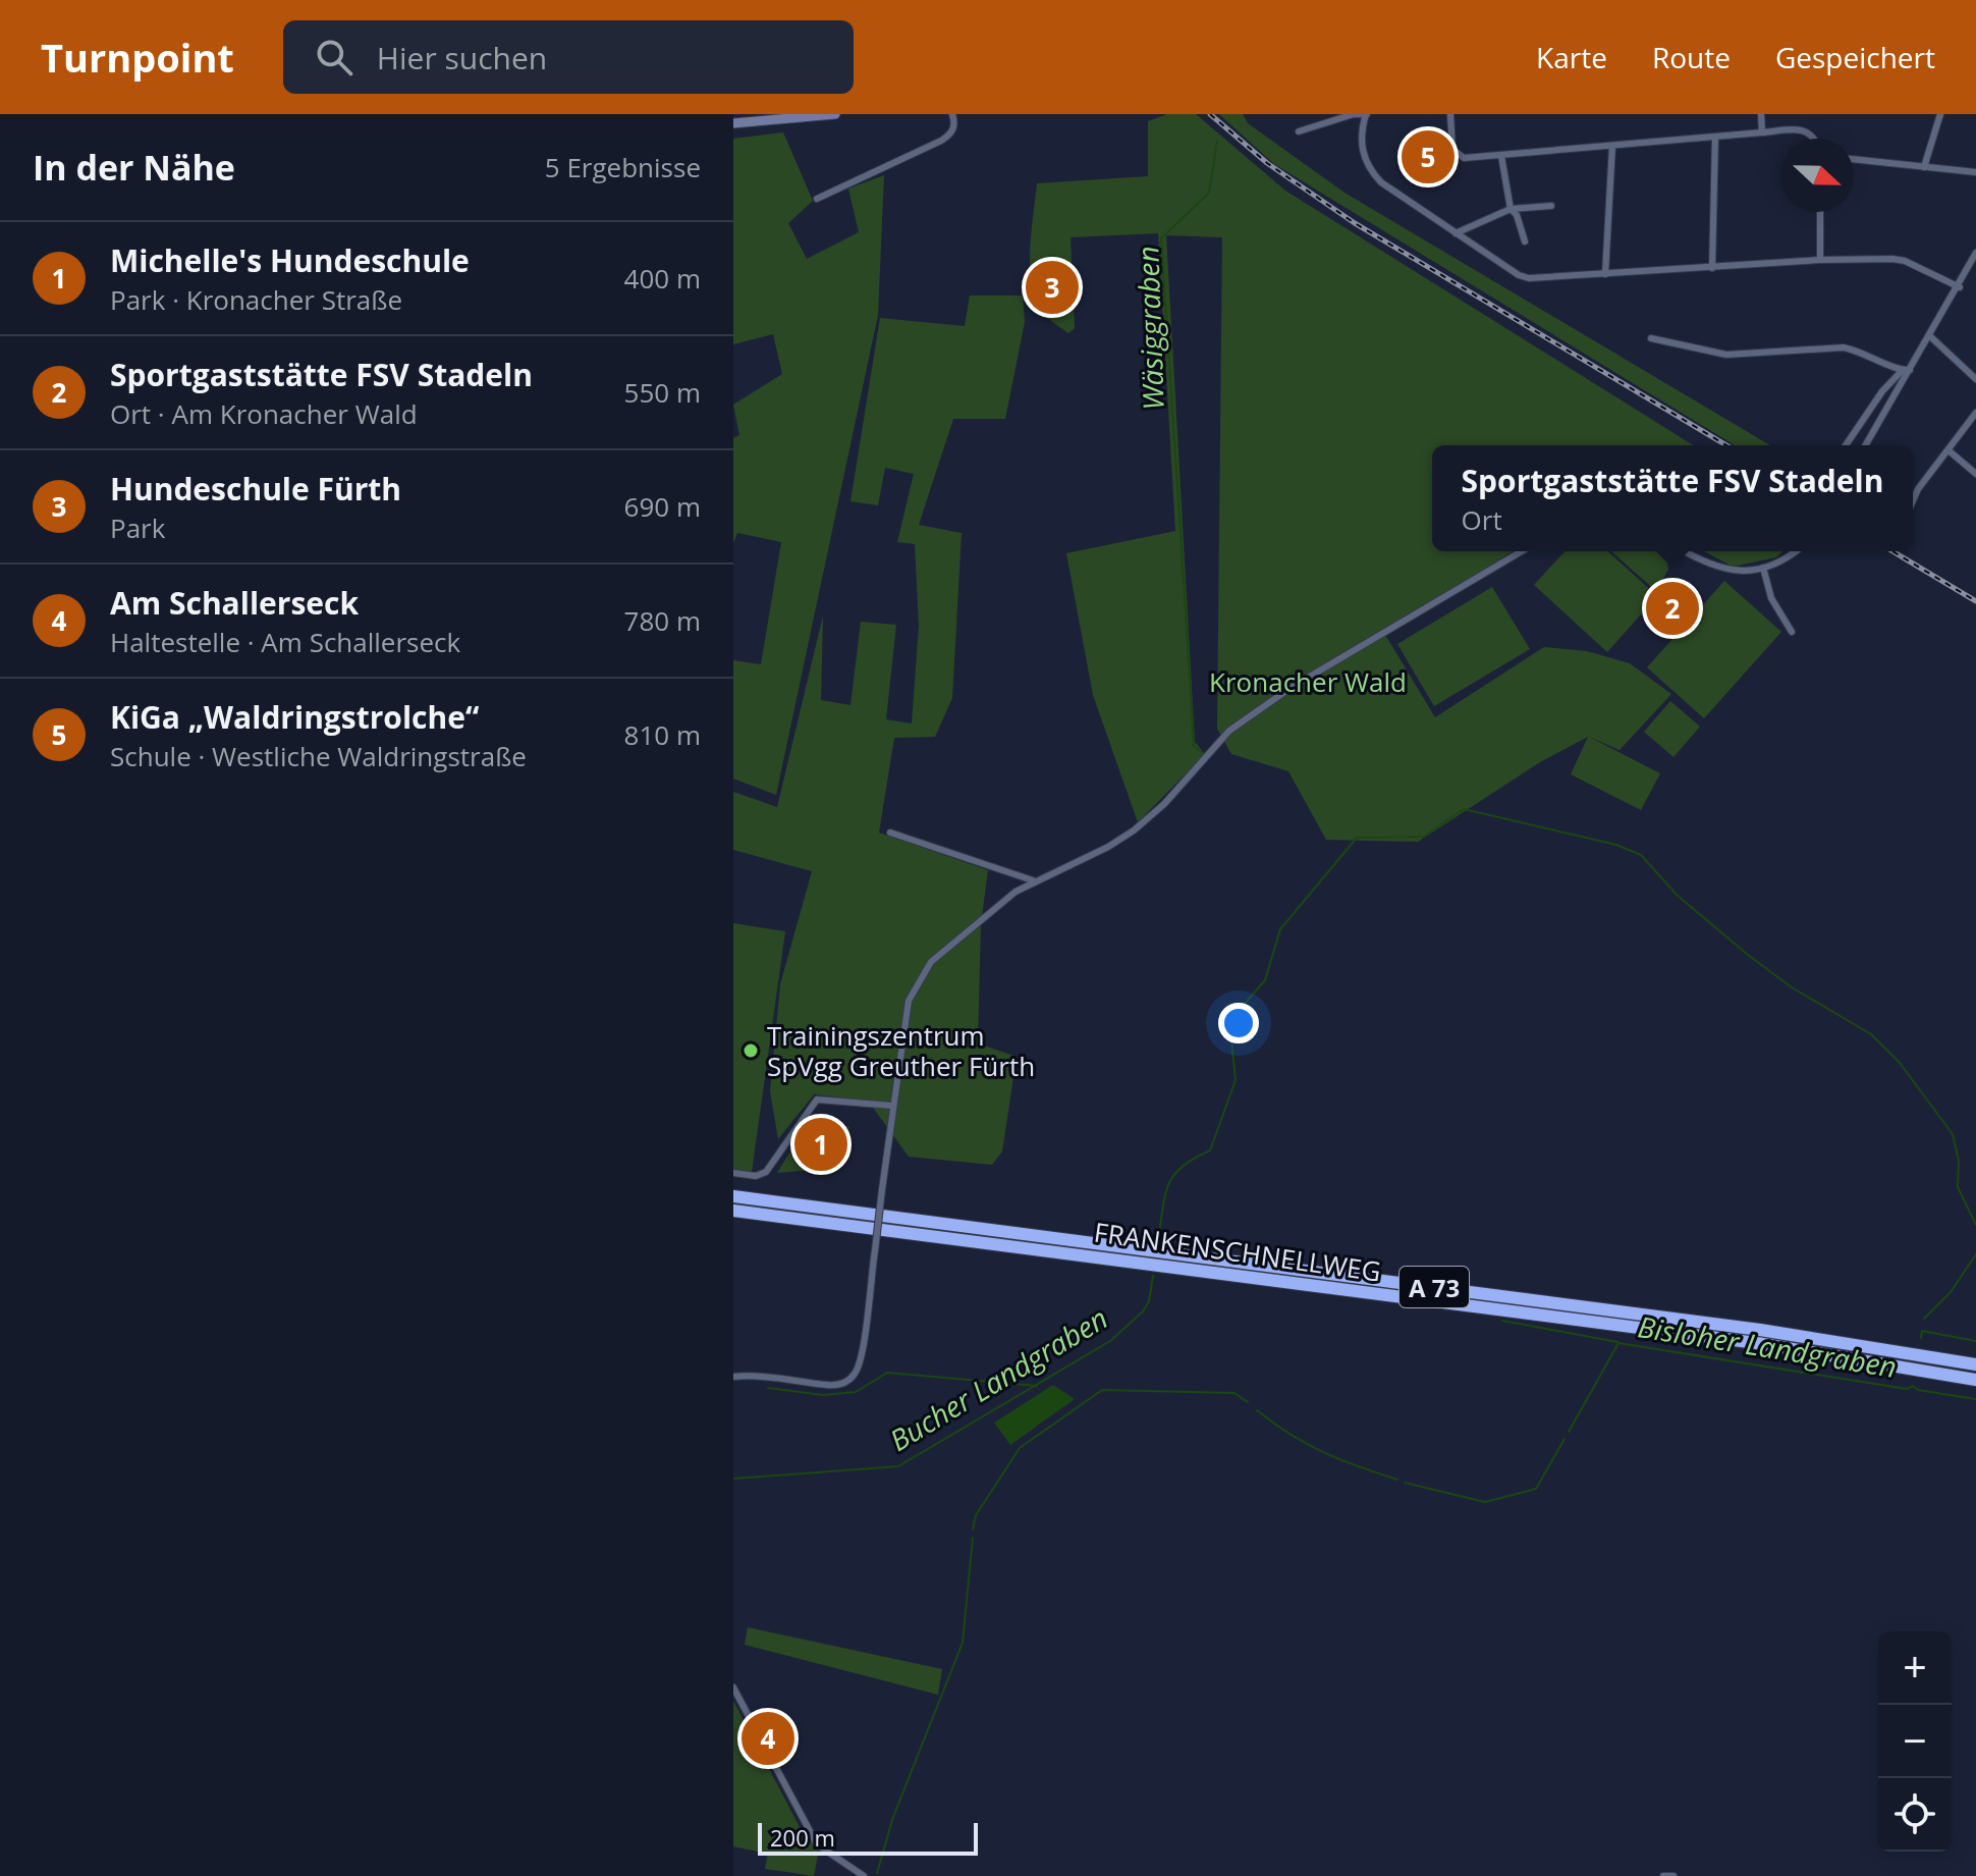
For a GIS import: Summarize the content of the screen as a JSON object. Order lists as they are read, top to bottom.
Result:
{
  "streets": {
    "highway": ["FRANKENSCHNELLWEG", "A 73"]
  },
  "water": ["Wäsiggraben", "Bisloher Landgraben", "Bucher Landgraben"],
  "parks": ["Kronacher Wald"],
  "places": ["Trainingszentrum SpVgg Greuther Fürth"],
  "scale_bar": "200 m",
  "north": "right",
  "page": {
    "header": "Turnpoint",
    "search": "Hier suchen",
    "nav": ["Karte", "Route", "Gespeichert"],
    "heading": ["In der Nähe", "5 Ergebnisse"],
    "pins": [
      "5",
      "3",
      "2",
      "1",
      "4"
    ],
    "list": [
      {
        "mark": "1",
        "name": "Michelle's Hundeschule",
        "note": "Park · Kronacher Straße",
        "value": "400 m"
      },
      {
        "mark": "2",
        "name": "Sportgaststätte FSV Stadeln",
        "note": "Ort · Am Kronacher Wald",
        "value": "550 m"
      },
      {
        "mark": "3",
        "name": "Hundeschule Fürth",
        "note": "Park",
        "value": "690 m"
      },
      {
        "mark": "4",
        "name": "Am Schallerseck",
        "note": "Haltestelle · Am Schallerseck",
        "value": "780 m"
      },
      {
        "mark": "5",
        "name": "KiGa „Waldringstrolche“",
        "note": "Schule · Westliche Waldringstraße",
        "value": "810 m"
      }
    ],
    "popup": ["Sportgaststätte FSV Stadeln", "Ort"],
    "map_buttons": ["+", "−"],
    "scale": "200 m"
  }
}
